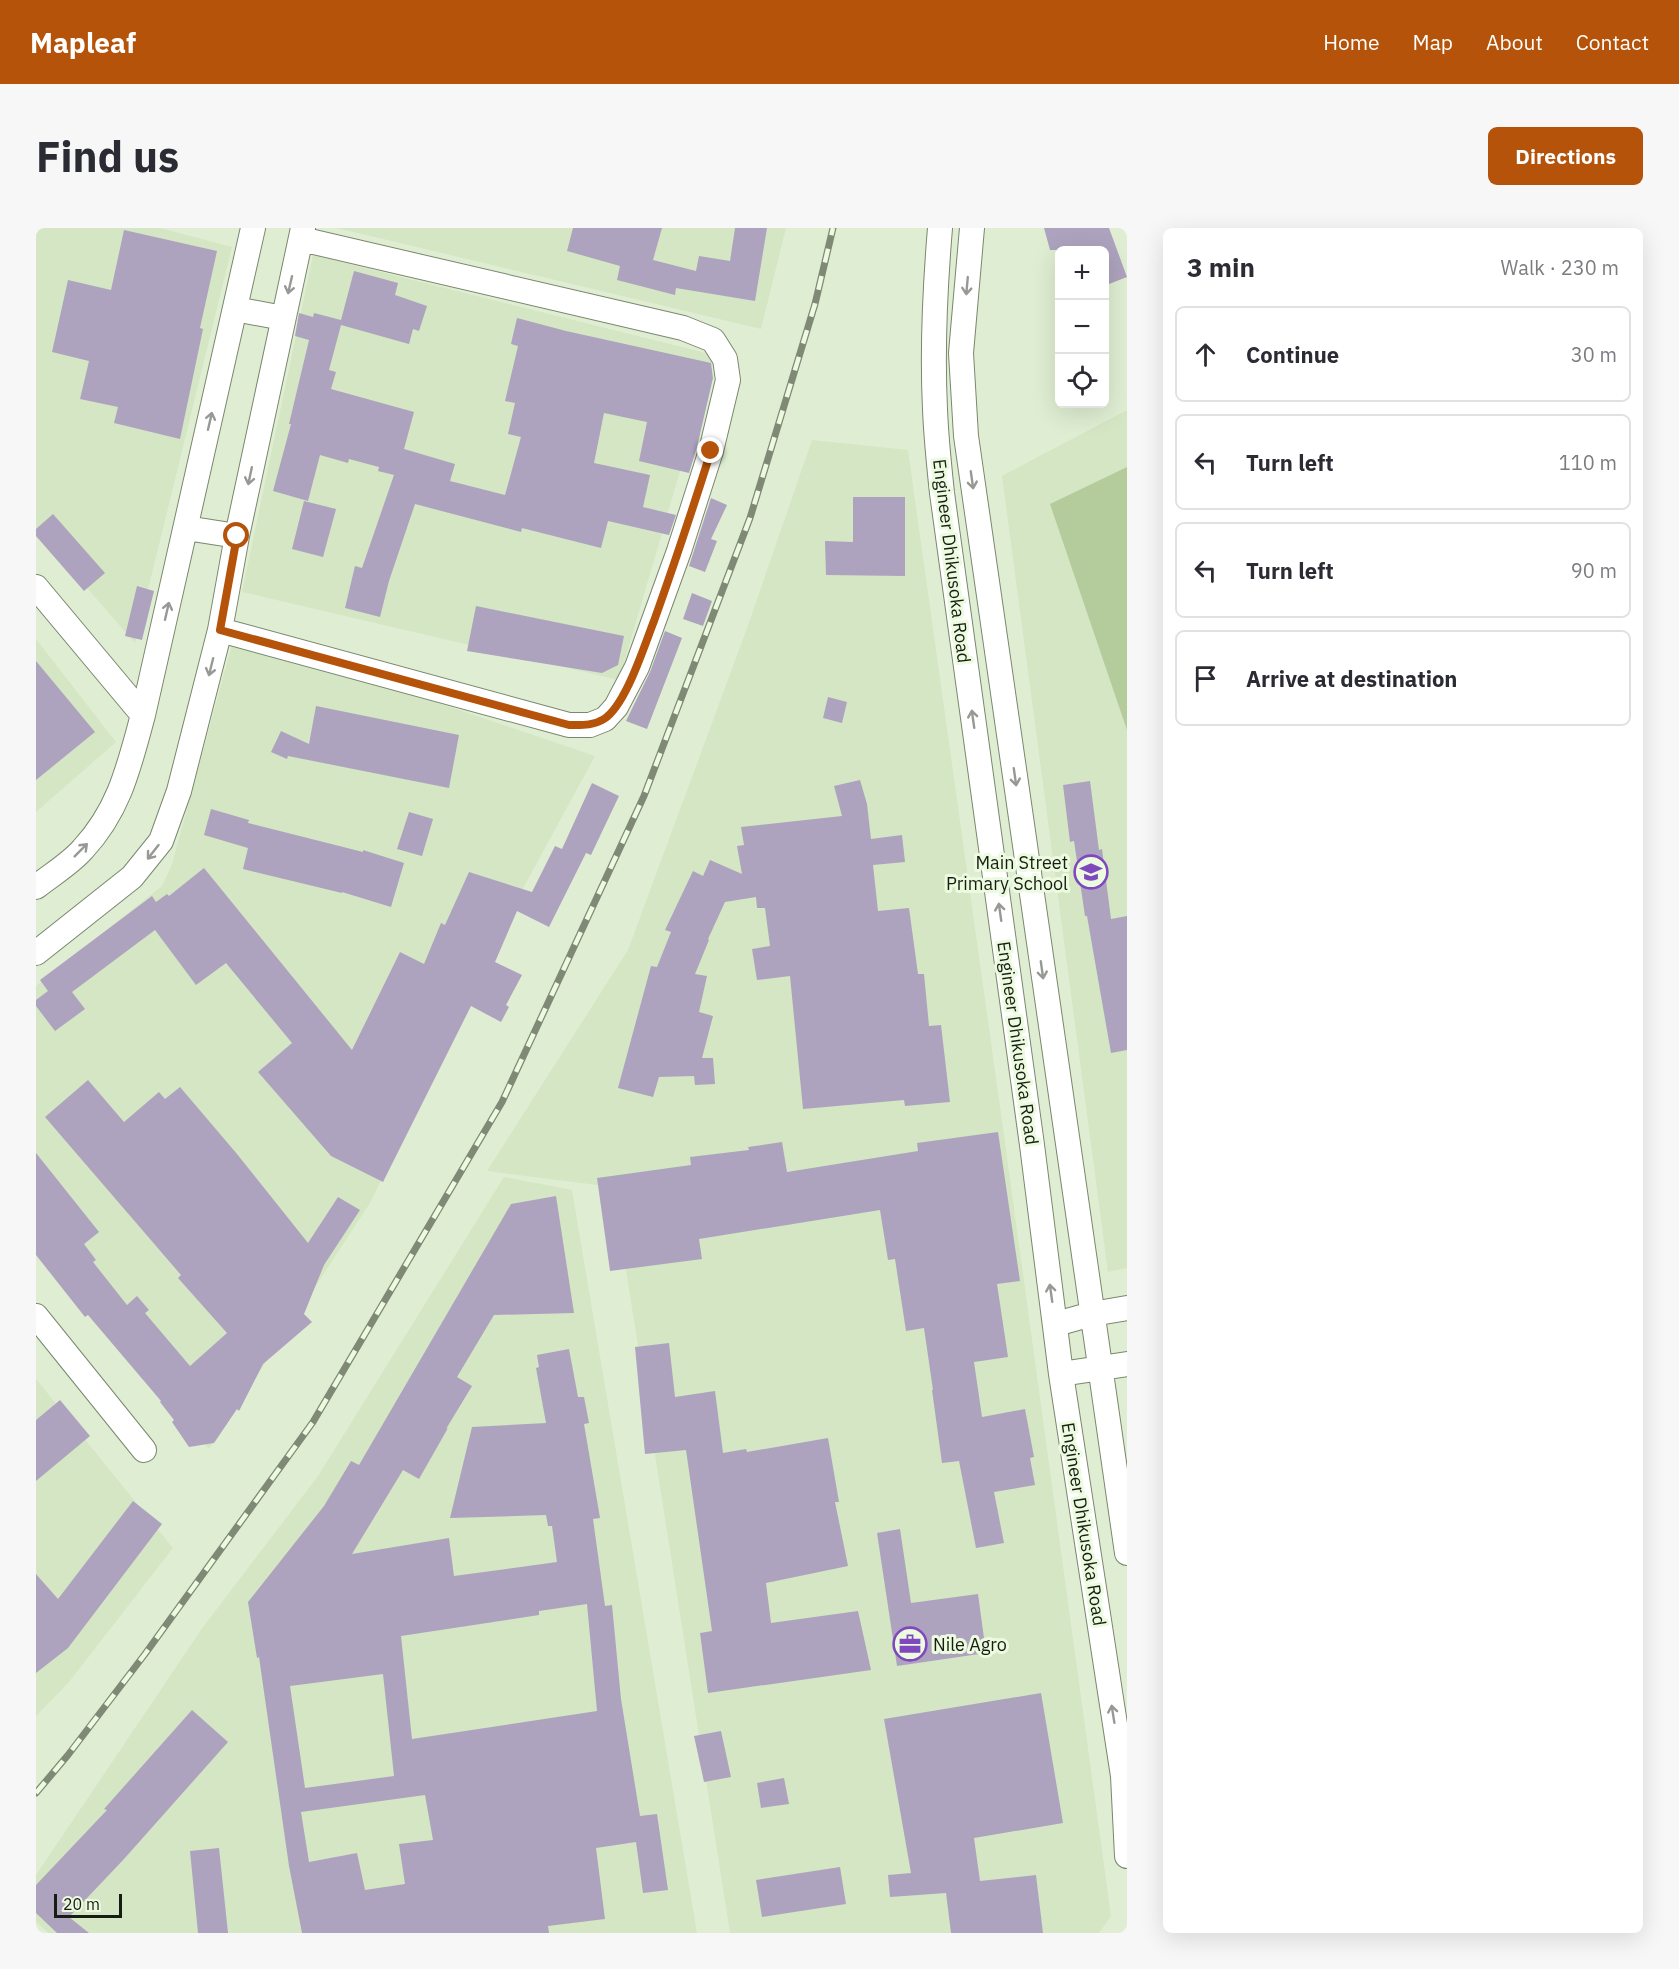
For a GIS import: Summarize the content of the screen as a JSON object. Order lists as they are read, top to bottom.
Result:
{
  "streets": {
    "street": ["Engineer Dhikusoka Road"]
  },
  "places": {
    "school or university": ["Main Street Primary School"],
    "office": ["Nile Agro"]
  },
  "scale_bar": "20 m",
  "page": {
    "header": "Mapleaf",
    "nav": [
      "Home",
      "Map",
      "About",
      "Contact"
    ],
    "buttons": "Directions",
    "title": "Find us",
    "heading": ["3 min", "Walk · 230 m"],
    "map_buttons": ["+", "−"],
    "list": [
      ["Continue", "30 m"],
      ["Turn left", "110 m"],
      ["Turn left", "90 m"],
      "Arrive at destination"
    ],
    "scale": "20 m"
  }
}
